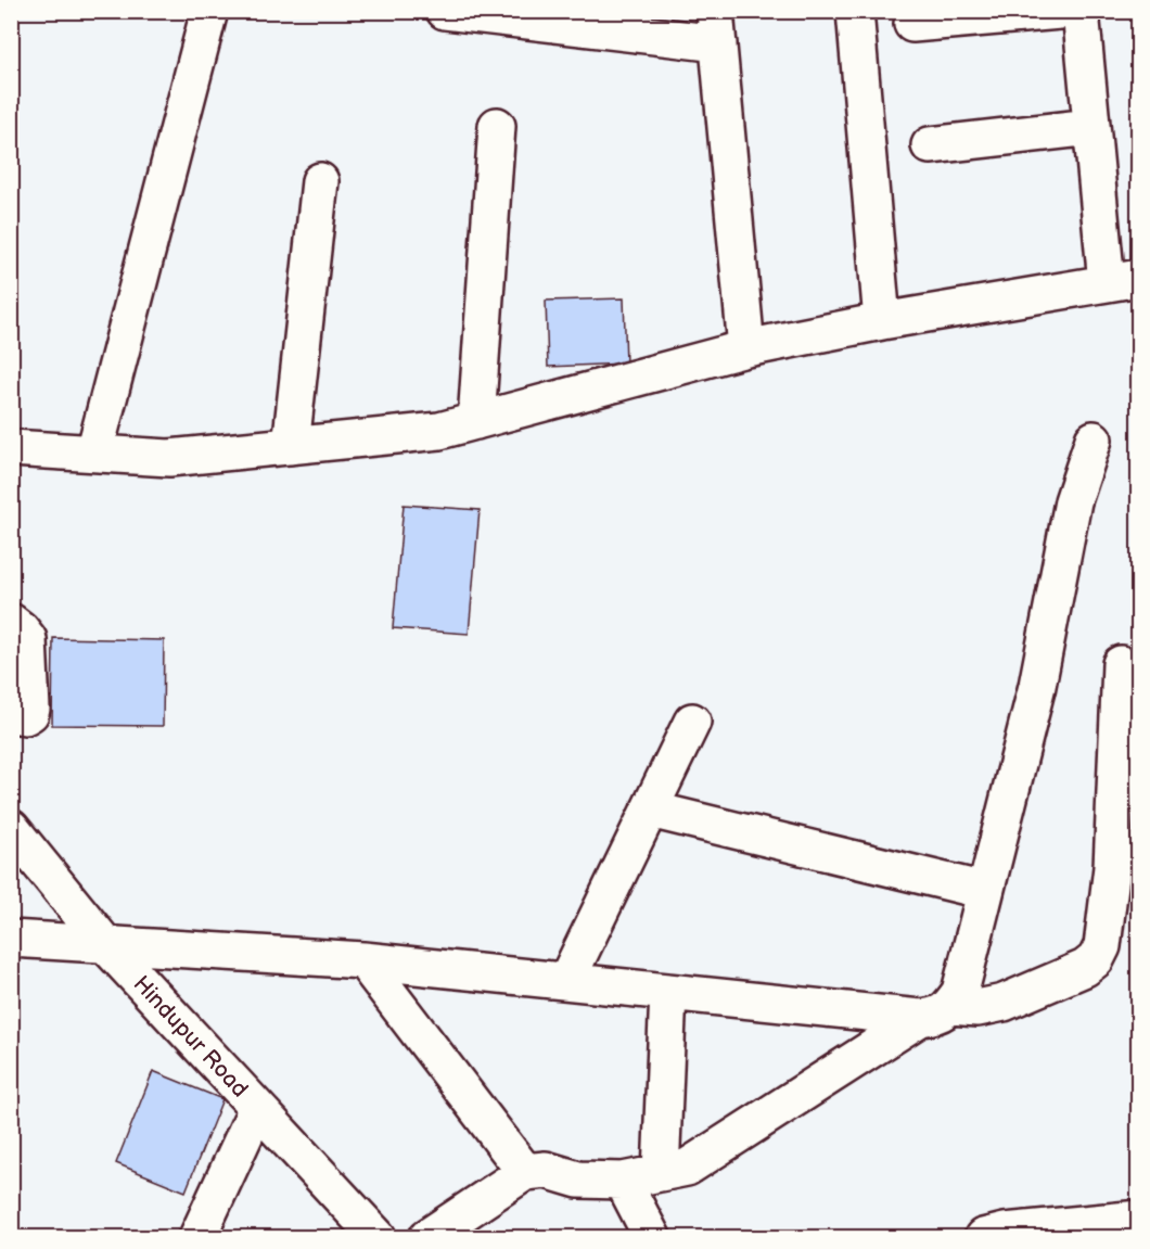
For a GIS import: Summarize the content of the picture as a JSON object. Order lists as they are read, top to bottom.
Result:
{
  "streets": {
    "street": ["Hindupur Road"]
  }
}
